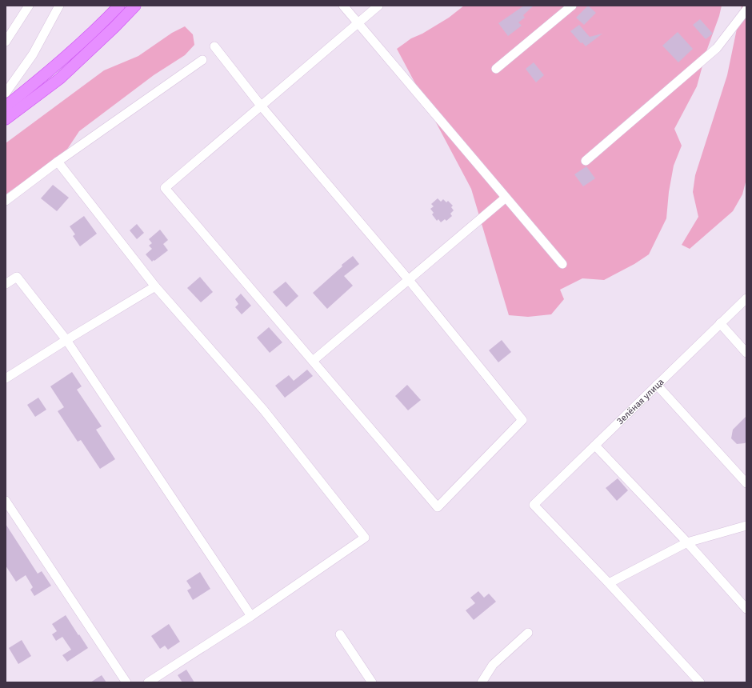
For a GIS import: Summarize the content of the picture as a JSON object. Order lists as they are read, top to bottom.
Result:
{
  "streets": {
    "street": ["Зелёная улица"]
  }
}
